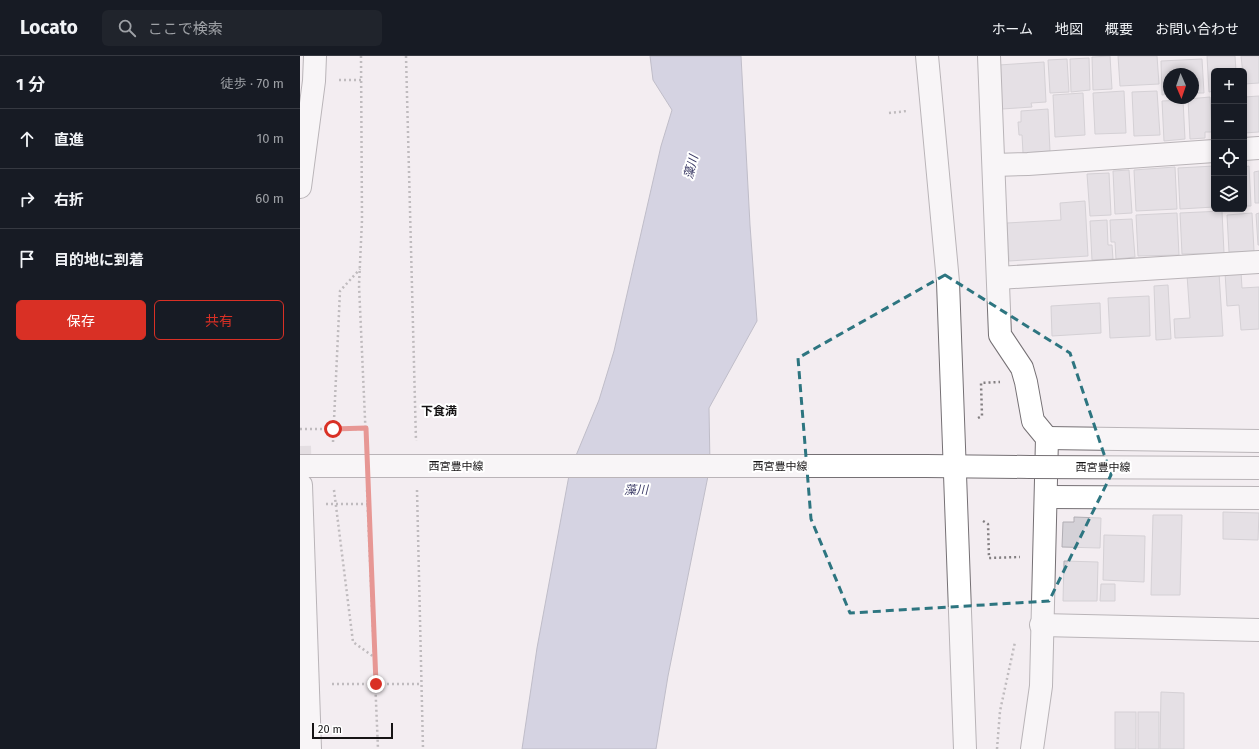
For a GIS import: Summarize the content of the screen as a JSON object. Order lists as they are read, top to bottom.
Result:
{
  "streets": {
    "street": ["西宮豊中線"]
  },
  "districts": ["下食満"],
  "water": ["藻川"],
  "scale_bar": "20 m",
  "north": "bottom",
  "page": {
    "header": "Locato",
    "search": "ここで検索",
    "nav": [
      "ホーム",
      "地図",
      "概要",
      "お問い合わせ"
    ],
    "heading": ["1 分", "徒歩 · 70 m"],
    "map_buttons": ["+", "−"],
    "list": [
      ["直進", "10 m"],
      ["右折", "60 m"],
      "目的地に到着"
    ],
    "buttons": ["保存", "共有"],
    "scale": "20 m"
  }
}
